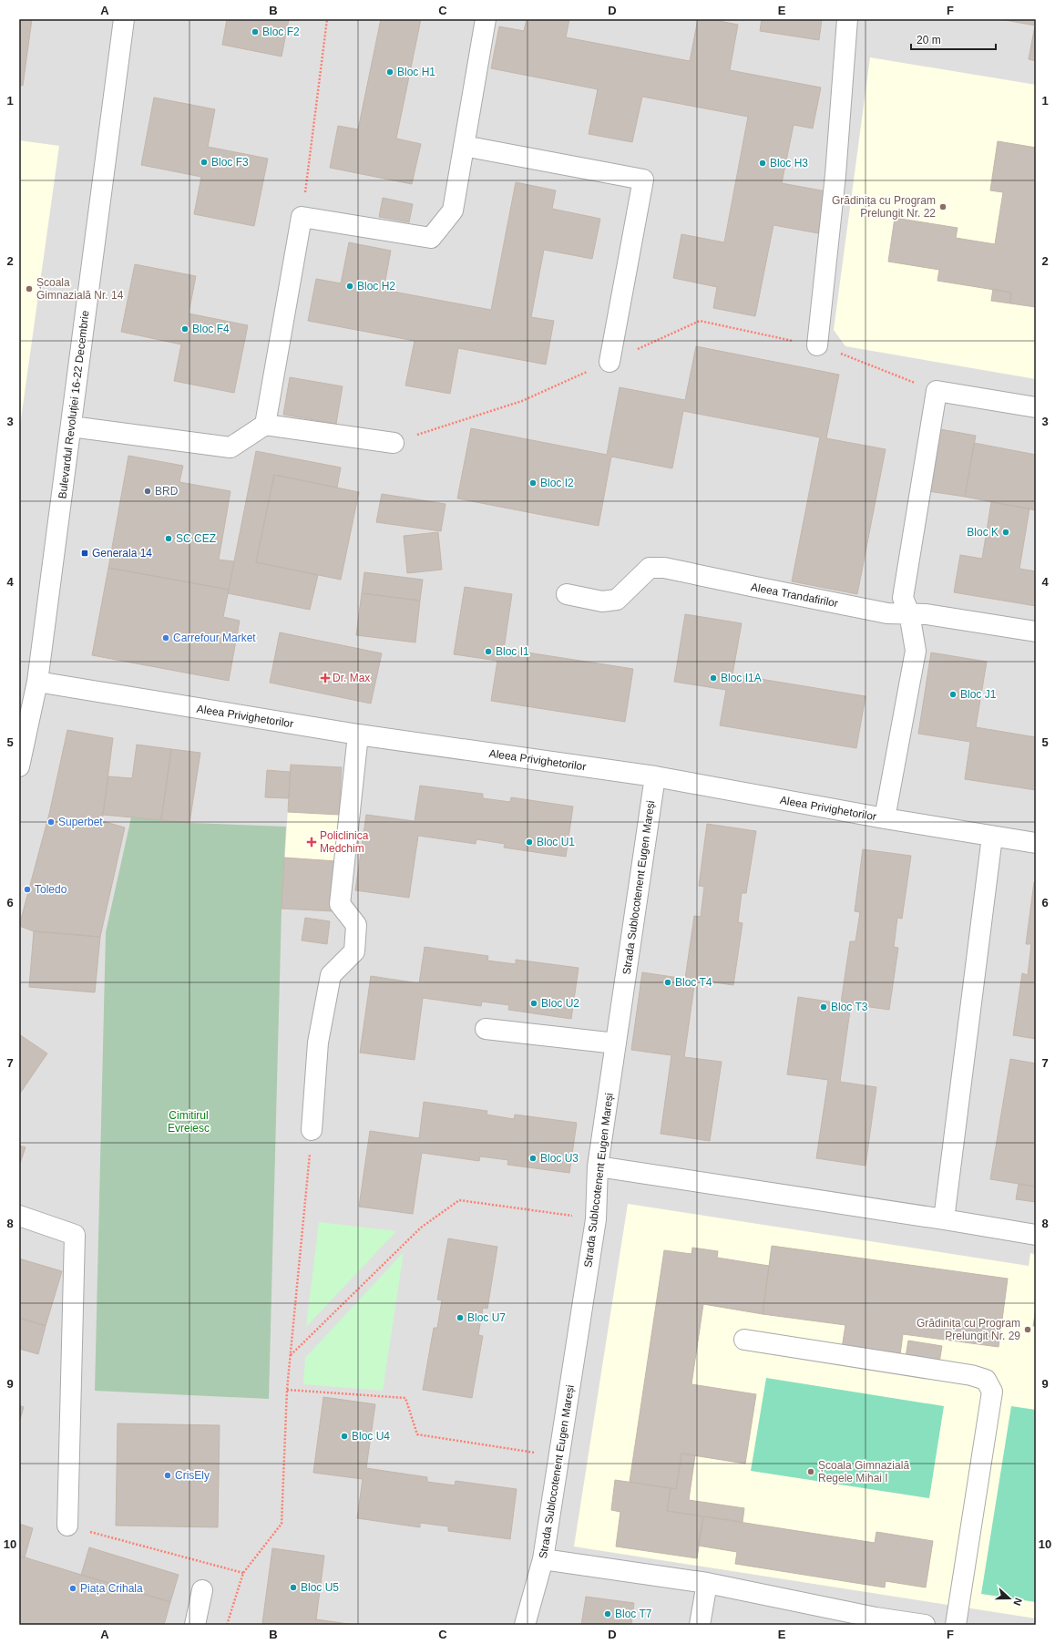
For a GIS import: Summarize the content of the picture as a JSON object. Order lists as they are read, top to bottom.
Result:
{
  "streets": {
    "street": [
      "Bulevardul Revoluției 16-22 Decembrie",
      "Aleea Trandafirilor",
      "Aleea Privighetorilor",
      "Strada Sublocotenent Eugen Mareși"
    ]
  },
  "crossings": [
    ["Bulevardul Revoluției 16-22 Decembrie", "Aleea Privighetorilor"],
    ["Aleea Privighetorilor", "Strada Sublocotenent Eugen Mareși"]
  ],
  "parks": ["Cimitirul Evreiesc"],
  "places": {
    "other": [
      "Bloc F2",
      "Bloc H1",
      "Bloc F3",
      "Bloc H3",
      "Grădinița cu Program Prelungit Nr. 22",
      "Bloc H2",
      "Școala Gimnazială Nr. 14",
      "Bloc F4",
      "Bloc I2",
      "BRD",
      "Bloc K",
      "SC CEZ",
      "Carrefour Market",
      "Bloc I1",
      "Bloc I1A",
      "Bloc J1",
      "Superbet",
      "Bloc U1",
      "Toledo",
      "Bloc T4",
      "Bloc U2",
      "Bloc T3",
      "Bloc U3",
      "Bloc U7",
      "Grădinița cu Program Prelungit Nr. 29",
      "Bloc U4",
      "Școala Gimnazială Regele Mihai I",
      "CrisEly",
      "Bloc U5",
      "Piața Crihala",
      "Bloc T7"
    ],
    "transit": ["Generala 14"],
    "health": ["Dr. Max", "Policlinica Medchim"]
  },
  "scale_bar": "20 m",
  "north": "right",
  "grid": {
    "columns": [
      "A",
      "B",
      "C",
      "D",
      "E",
      "F"
    ],
    "rows": [
      "1",
      "2",
      "3",
      "4",
      "5",
      "6",
      "7",
      "8",
      "9",
      "10"
    ]
  }
}
